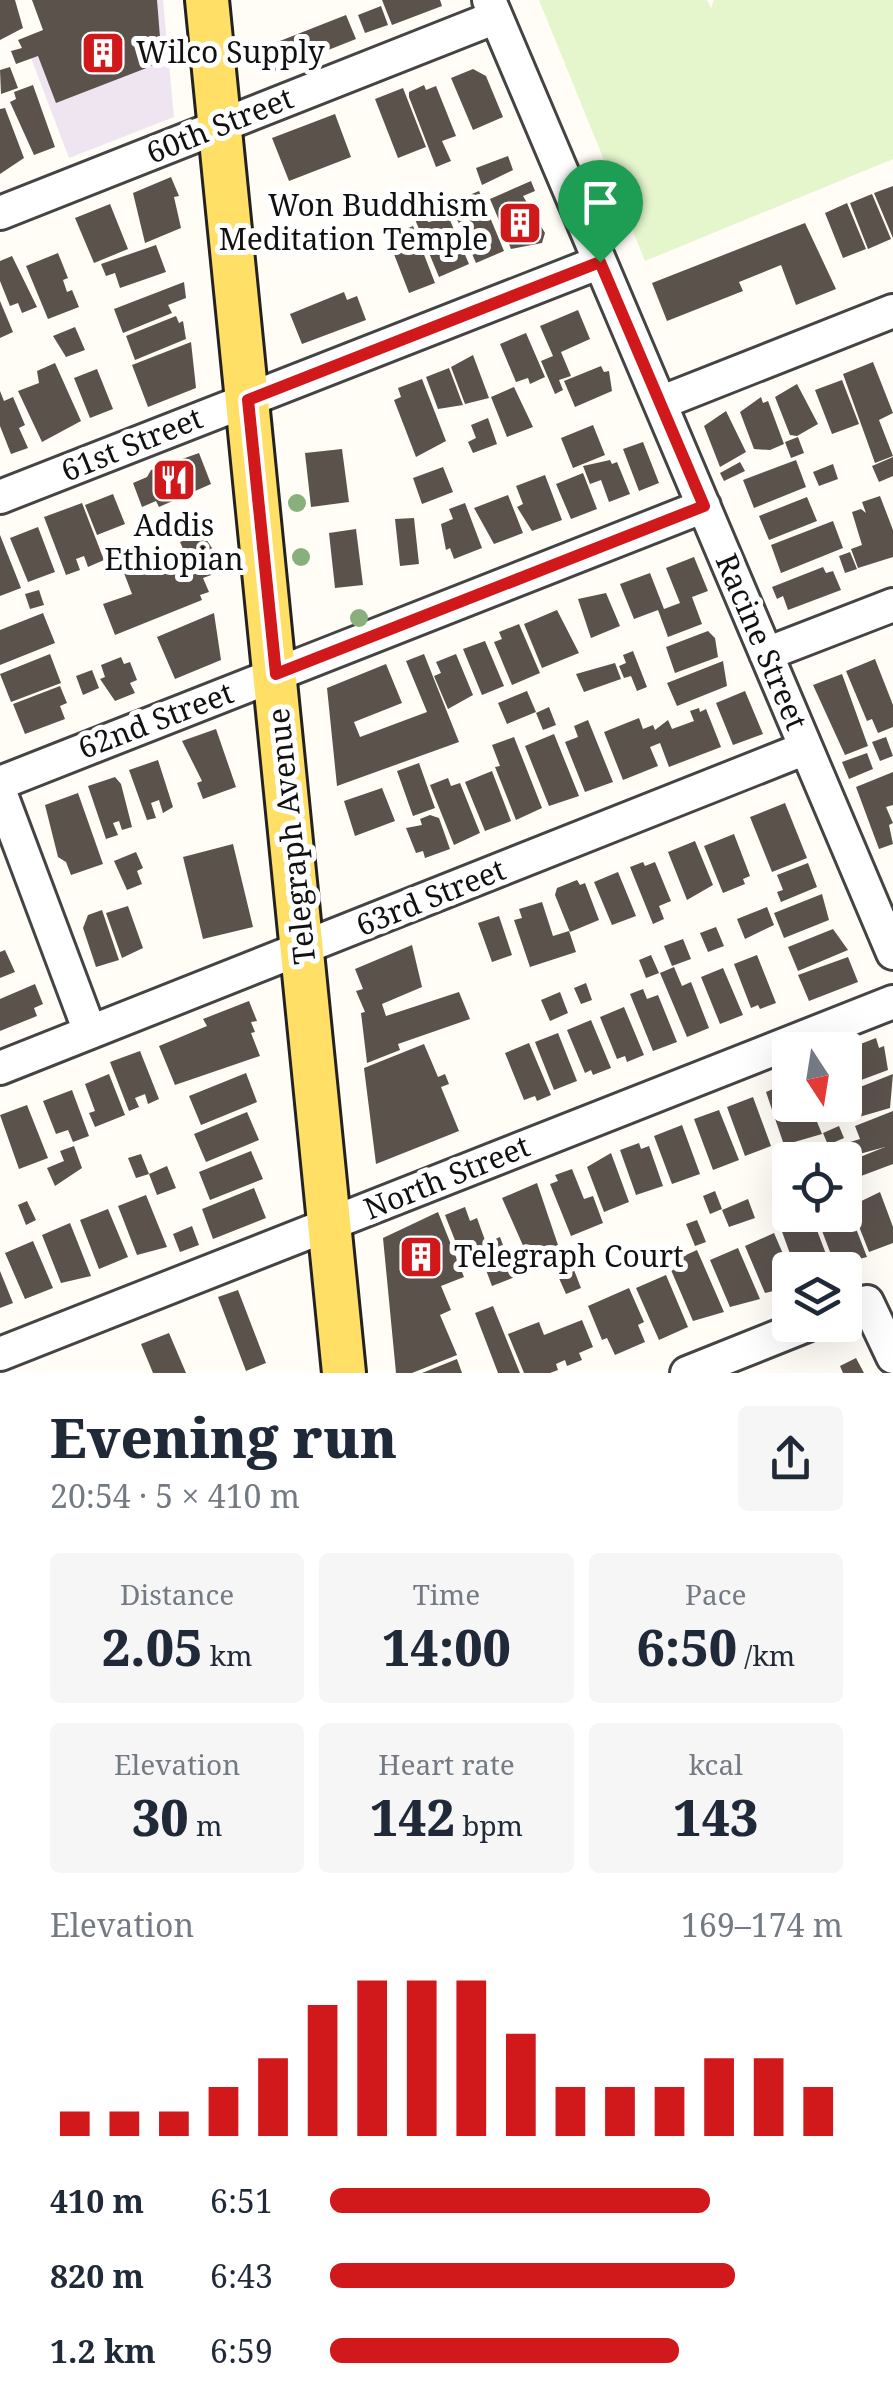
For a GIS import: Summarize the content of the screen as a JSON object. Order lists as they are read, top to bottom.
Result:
{
  "streets": {
    "main road": ["Telegraph Avenue"],
    "street": [
      "60th Street",
      "61st Street",
      "Racine Street",
      "62nd Street",
      "63rd Street",
      "North Street"
    ]
  },
  "crossings": [
    ["60th Street", "Racine Street"],
    ["60th Street", "Telegraph Avenue"],
    ["61st Street", "Racine Street"],
    ["61st Street", "Telegraph Avenue"],
    ["Racine Street", "62nd Street"],
    ["Racine Street", "63rd Street"],
    ["62nd Street", "Telegraph Avenue"],
    ["Telegraph Avenue", "63rd Street"],
    ["Telegraph Avenue", "North Street"]
  ],
  "places": {
    "building": ["Wilco Supply", "Won Buddhism Meditation Temple", "Telegraph Court"],
    "restaurant": ["Addis Ethiopian"]
  },
  "north": "bottom",
  "page": {
    "heading": ["Evening run", "20:54 · 5 × 410 m"],
    "stats": [
      ["Distance", "2.05 km"],
      ["Time", "14:00"],
      ["Pace", "6:50 /km"],
      ["Elevation", "30 m"],
      ["Heart rate", "142 bpm"],
      ["kcal", "143"]
    ],
    "chart": ["Elevation", "169–174 m"],
    "list": [
      {
        "name": "410 m",
        "note": "6:51"
      },
      {
        "name": "820 m",
        "note": "6:43"
      },
      {
        "name": "1.2 km",
        "note": "6:59"
      }
    ]
  }
}
